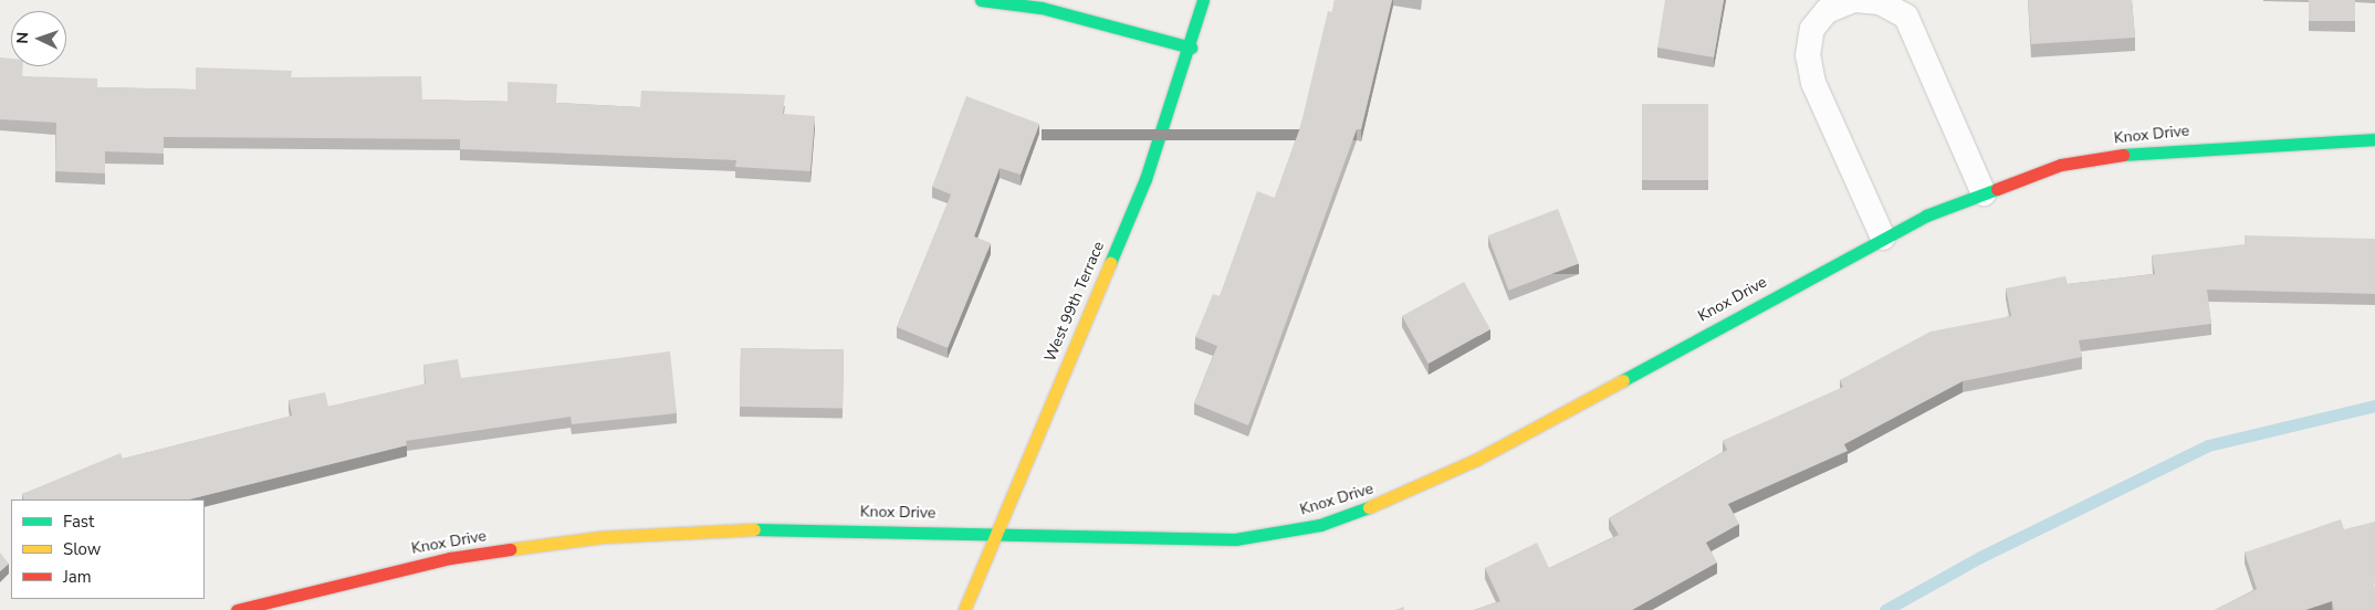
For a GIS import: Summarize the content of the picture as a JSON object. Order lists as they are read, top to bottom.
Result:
{
  "streets": {
    "street": ["Knox Drive", "West 99th Terrace"]
  },
  "crossings": [
    ["Knox Drive", "West 99th Terrace"]
  ],
  "legend": ["Fast", "Slow", "Jam"],
  "north": "left"
}
